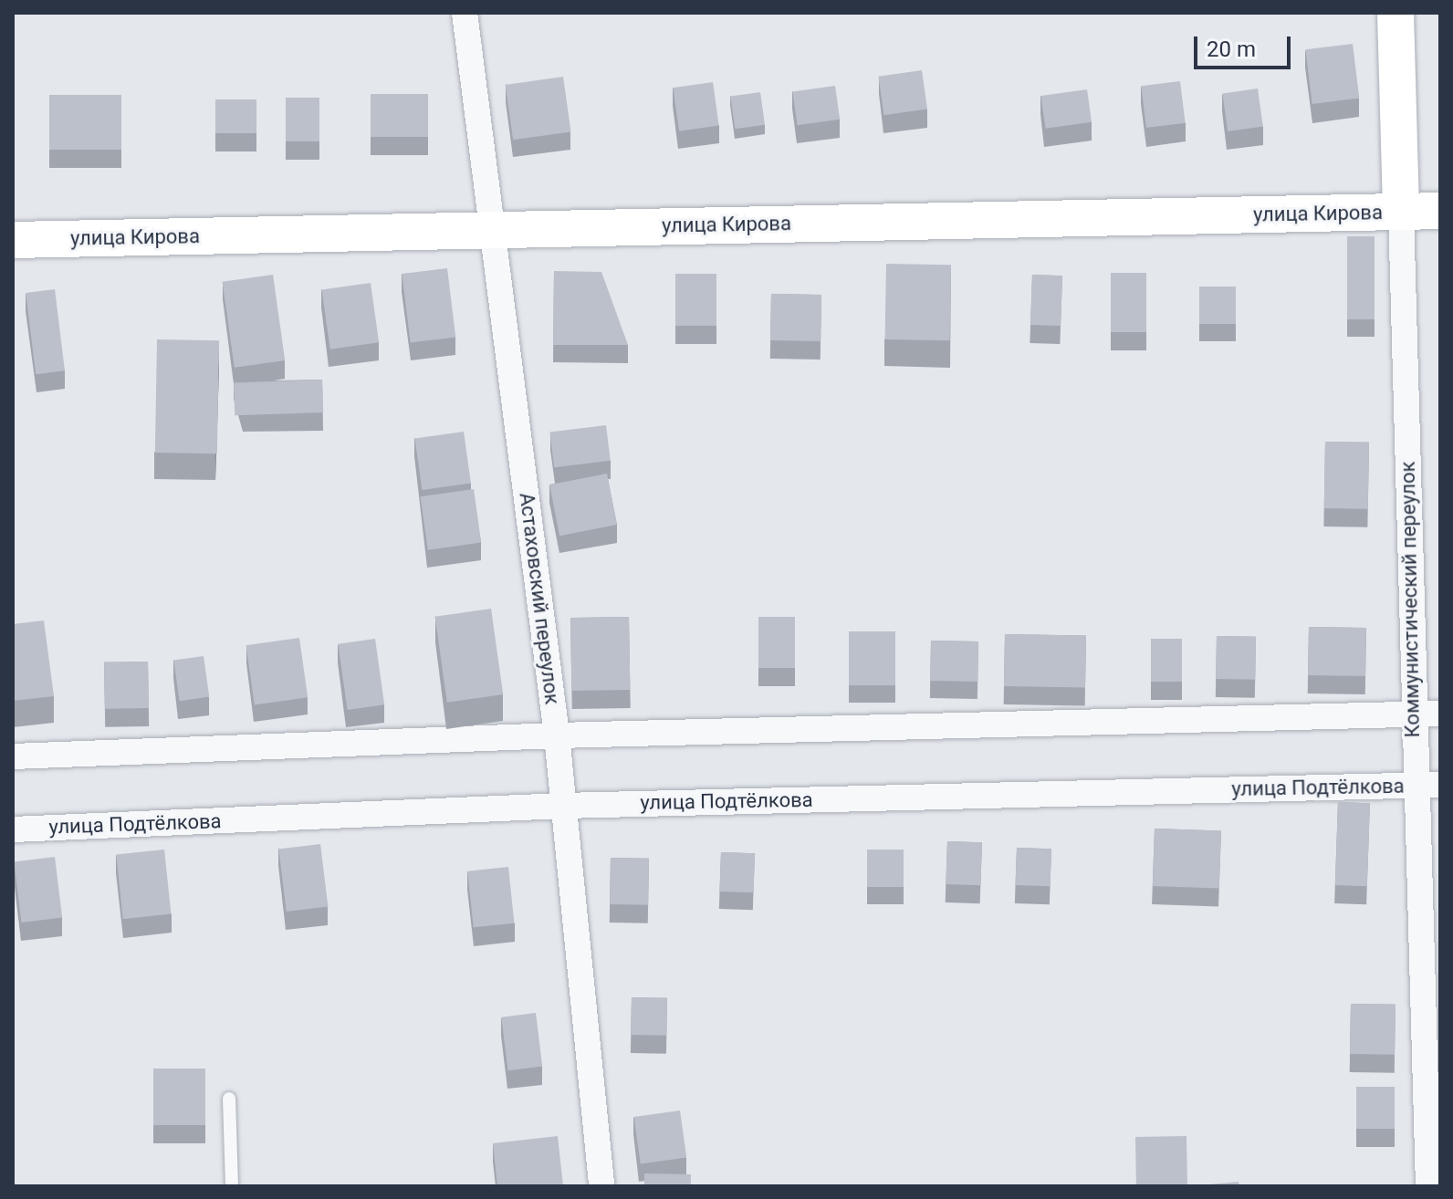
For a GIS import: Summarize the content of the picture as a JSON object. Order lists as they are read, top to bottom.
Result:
{
  "streets": {
    "street": [
      "улица Кирова",
      "Астаховский переулок",
      "Коммунистический переулок",
      "улица Подтёлкова"
    ]
  },
  "crossings": [
    ["улица Кирова", "Астаховский переулок"],
    ["улица Кирова", "Коммунистический переулок"],
    ["Астаховский переулок", "улица Подтёлкова"],
    ["Коммунистический переулок", "улица Подтёлкова"]
  ],
  "scale_bar": "20 m"
}
